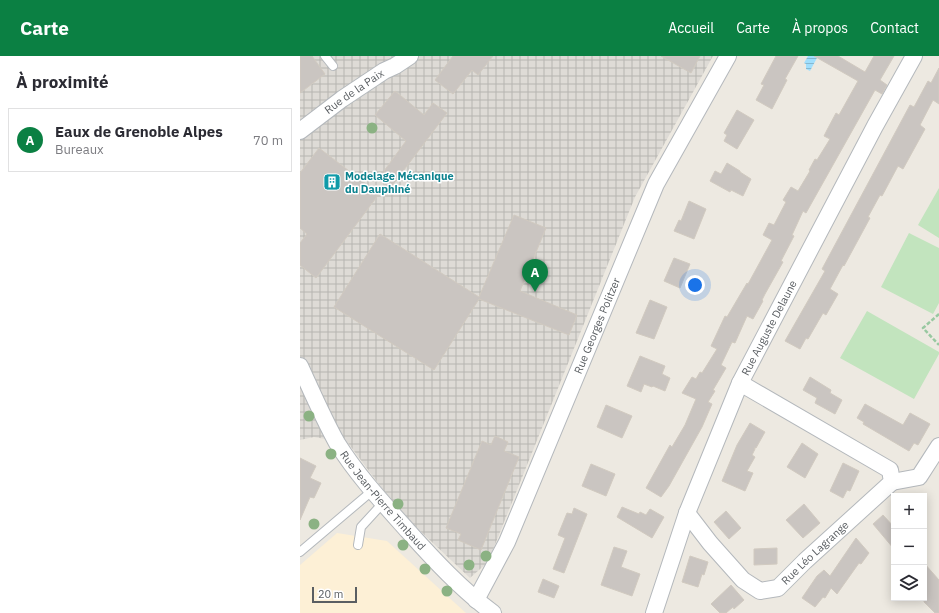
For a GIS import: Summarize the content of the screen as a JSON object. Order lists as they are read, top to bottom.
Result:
{
  "streets": {
    "street": [
      "Rue de la Paix",
      "Rue Georges Politzer",
      "Rue Auguste Delaune",
      "Rue Jean-Pierre Timbaud",
      "Rue Léo Lagrange"
    ]
  },
  "crossings": [
    ["Rue Georges Politzer", "Rue Jean-Pierre Timbaud"],
    ["Rue Auguste Delaune", "Rue Léo Lagrange"]
  ],
  "places": {
    "building": ["Modelage Mécanique du Dauphiné"]
  },
  "scale_bar": "20 m",
  "page": {
    "header": "Carte",
    "nav": [
      "Accueil",
      "Carte",
      "À propos",
      "Contact"
    ],
    "heading": "À proximité",
    "list": [
      {
        "mark": "A",
        "name": "Eaux de Grenoble Alpes",
        "note": "Bureaux",
        "value": "70 m"
      }
    ],
    "pins": "A",
    "map_buttons": ["+", "−"],
    "scale": "20 m"
  }
}
